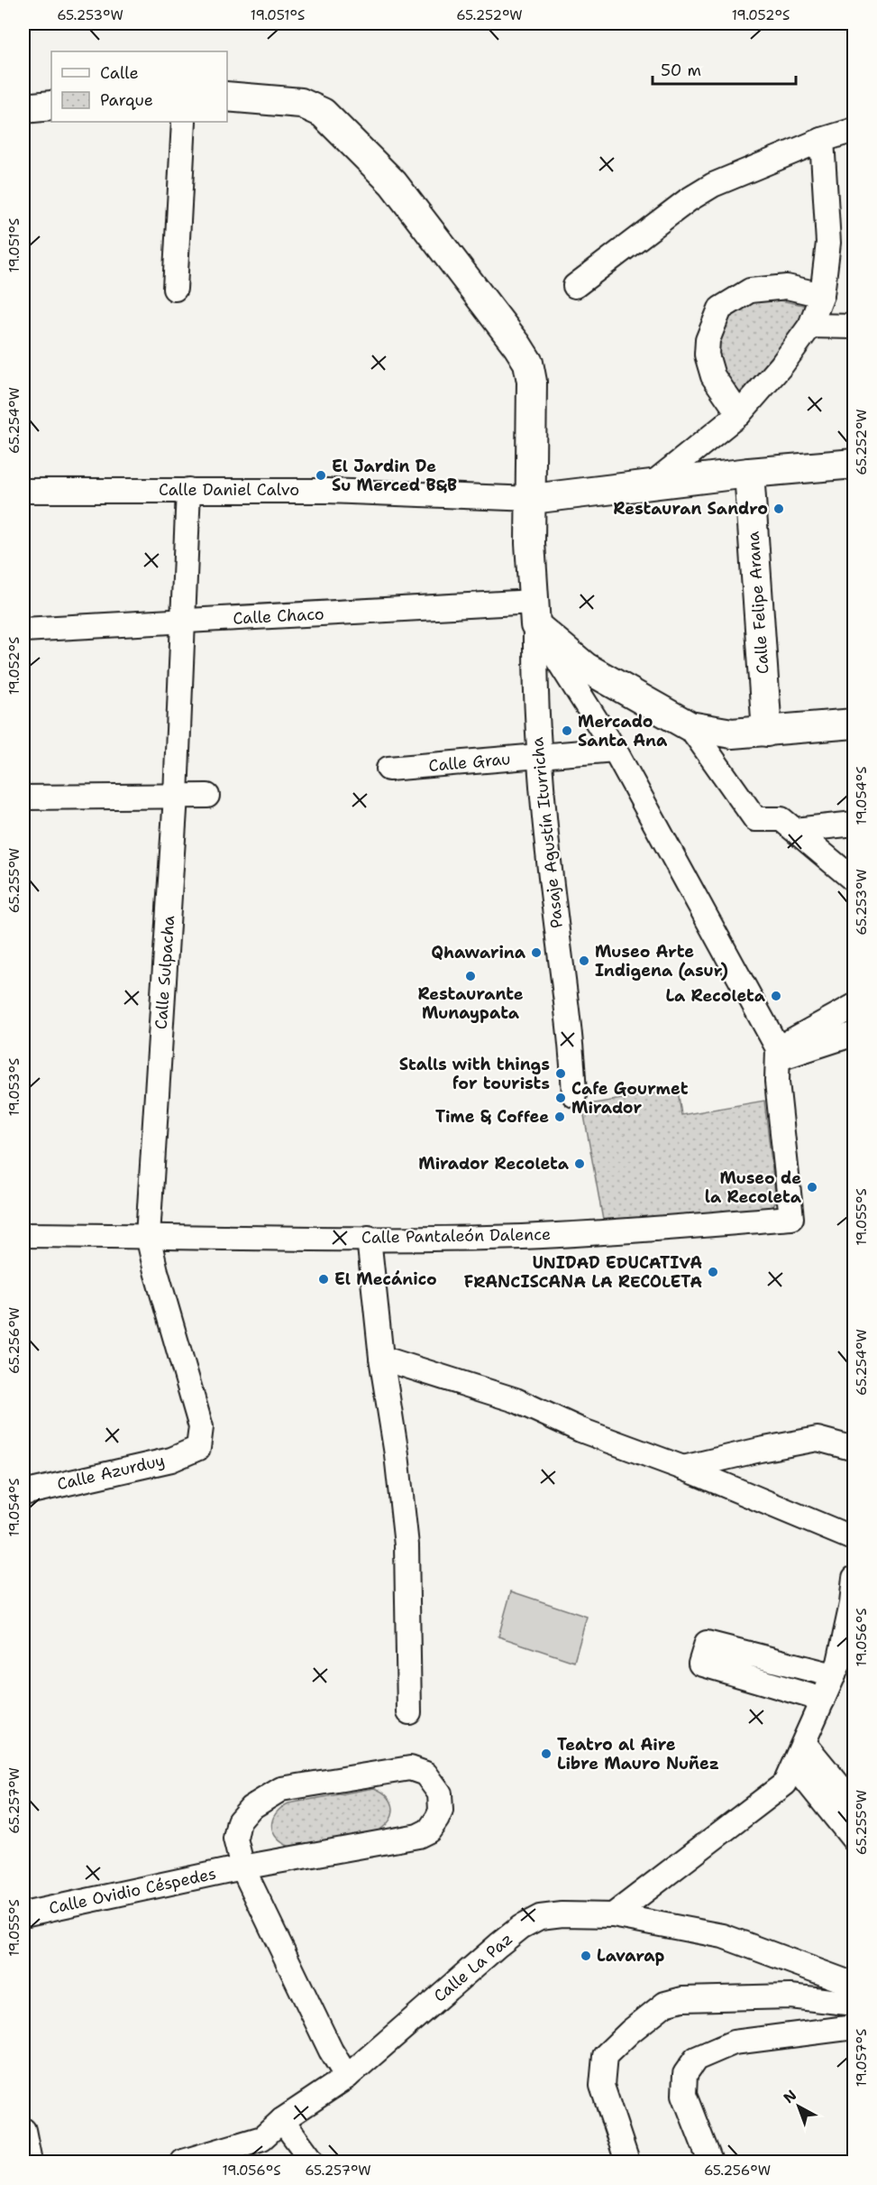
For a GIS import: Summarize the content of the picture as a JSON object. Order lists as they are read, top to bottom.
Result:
{
  "streets": {
    "main road": ["Calle Felipe Arana"],
    "street": [
      "Calle Daniel Calvo",
      "Calle Chaco",
      "Calle Grau",
      "Pasaje Agustín Iturricha",
      "Calle Sulpacha",
      "Calle Pantaleón Dalence",
      "Calle Azurduy",
      "Calle Ovidio Céspedes",
      "Calle La Paz"
    ]
  },
  "crossings": [
    ["Calle Daniel Calvo", "Calle Sulpacha"],
    ["Calle Chaco", "Pasaje Agustín Iturricha"],
    ["Calle Chaco", "Calle Sulpacha"],
    ["Calle Grau", "Pasaje Agustín Iturricha"],
    ["Calle Sulpacha", "Calle Pantaleón Dalence"],
    ["Calle Sulpacha", "Calle Azurduy"]
  ],
  "places": [
    "El Jardin De Su Merced B&B",
    "Restauran Sandro",
    "Mercado Santa Ana",
    "Qhawarina",
    "Museo Arte Indigena (asur)",
    "Restaurante Munaypata",
    "La Recoleta",
    "Stalls with things for tourists",
    "Cafe Gourmet Mirador",
    "Time & Coffee",
    "Mirador Recoleta",
    "Museo de la Recoleta",
    "UNIDAD EDUCATIVA FRANCISCANA LA RECOLETA",
    "El Mecánico",
    "Teatro al Aire Libre Mauro Nuñez",
    "Lavarap"
  ],
  "legend": ["Calle", "Parque"],
  "scale_bar": "50 m",
  "north": "top left",
  "coordinates": [
    "65.253°W",
    "19.051°S",
    "65.252°W",
    "19.052°S",
    "65.254°W",
    "19.054°S",
    "65.255°W",
    "19.053°S",
    "19.055°S",
    "65.256°W",
    "19.056°S",
    "65.257°W",
    "19.057°S"
  ]
}
